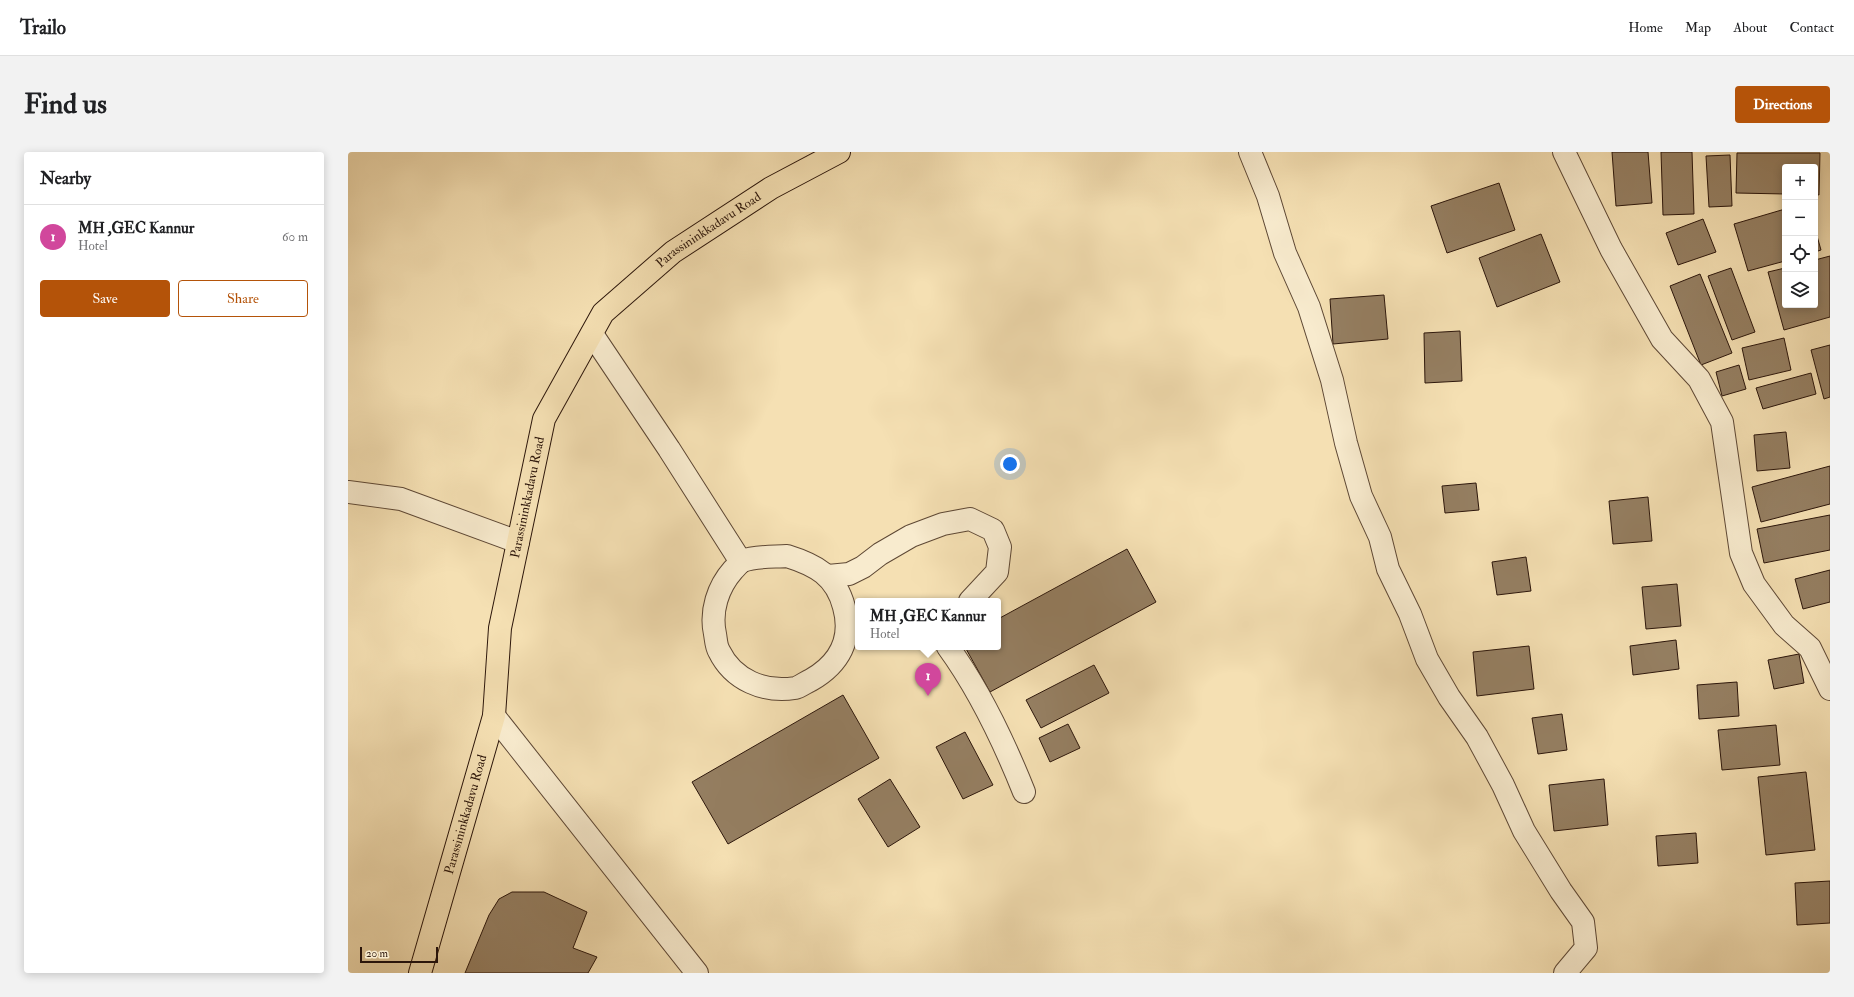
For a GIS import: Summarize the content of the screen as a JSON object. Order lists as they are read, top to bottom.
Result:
{
  "streets": {
    "main road": ["Parassininkkadavu Road"]
  },
  "scale_bar": "20 m",
  "page": {
    "header": "Trailo",
    "nav": [
      "Home",
      "Map",
      "About",
      "Contact"
    ],
    "buttons": [
      "Directions",
      ["Save", "Share"]
    ],
    "title": "Find us",
    "heading": "Nearby",
    "map_buttons": ["+", "−"],
    "list": [
      {
        "mark": "1",
        "name": "MH ,GEC Kannur",
        "note": "Hotel",
        "value": "60 m"
      }
    ],
    "popup": ["MH ,GEC Kannur", "Hotel"],
    "pins": "1",
    "scale": "20 m"
  }
}
